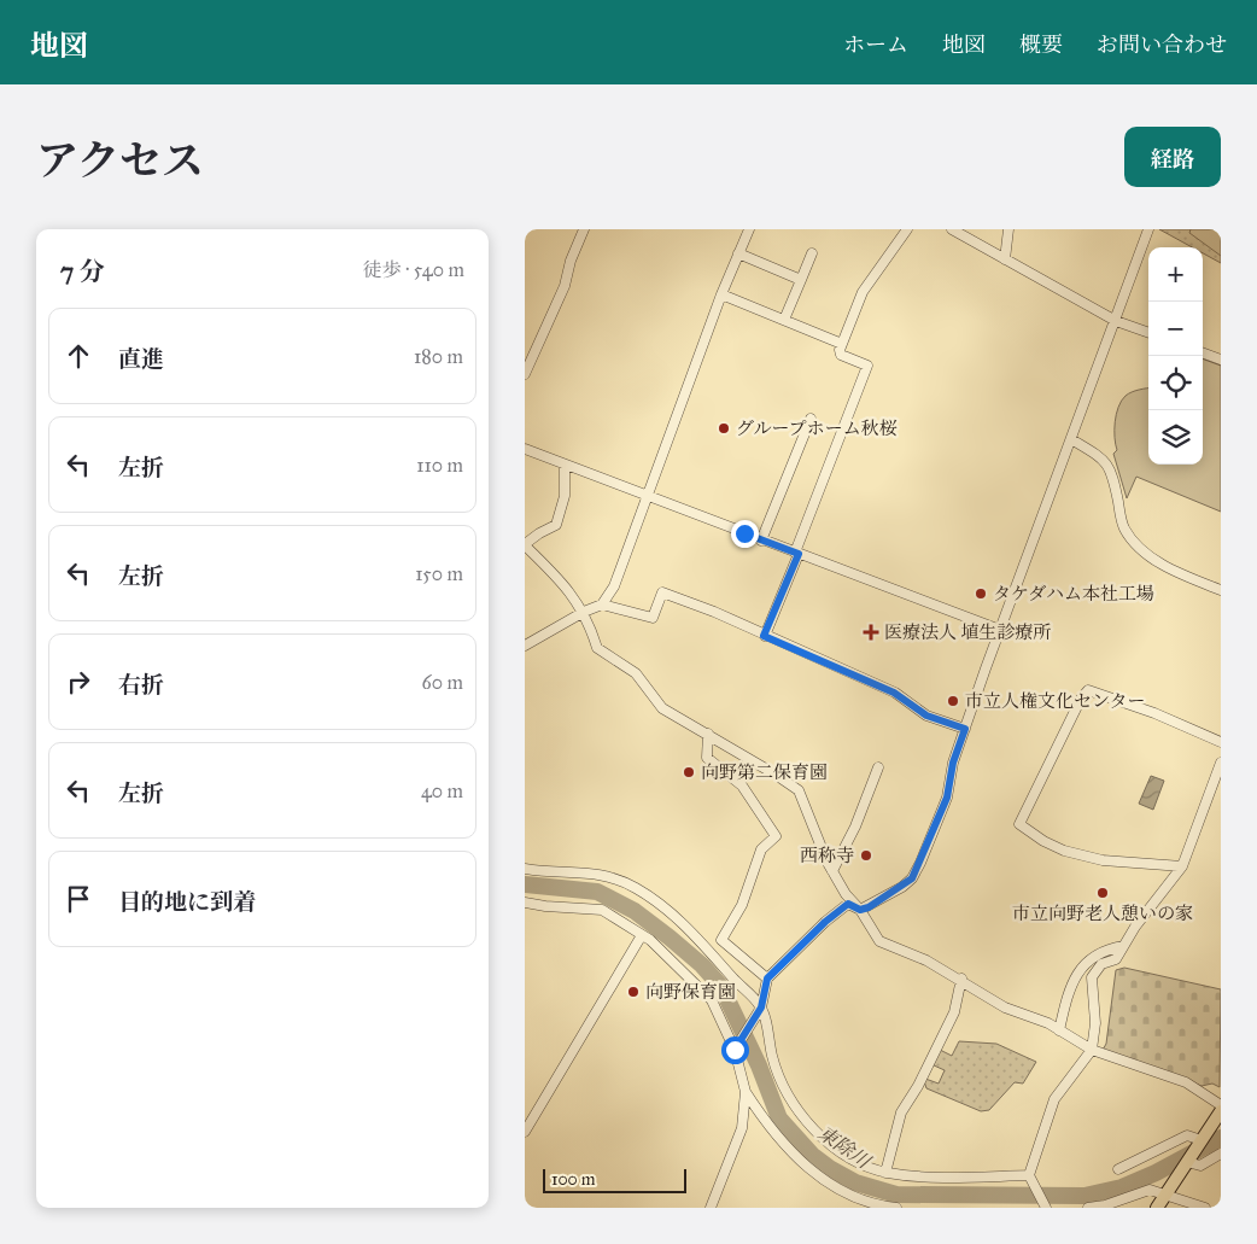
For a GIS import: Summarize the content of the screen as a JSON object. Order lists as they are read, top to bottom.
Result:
{
  "water": ["東除川"],
  "places": {
    "other": [
      "グループホーム秋桜",
      "タケダハム本社工場",
      "市立人権文化センター",
      "向野第二保育園",
      "西称寺",
      "市立向野老人憩いの家",
      "向野保育園"
    ],
    "health": ["医療法人 埴生診療所"]
  },
  "scale_bar": "100 m",
  "page": {
    "header": "地図",
    "nav": [
      "ホーム",
      "地図",
      "概要",
      "お問い合わせ"
    ],
    "title": "アクセス",
    "buttons": "経路",
    "heading": ["7 分", "徒歩 · 540 m"],
    "map_buttons": ["+", "−"],
    "list": [
      ["直進", "180 m"],
      ["左折", "110 m"],
      ["左折", "150 m"],
      ["右折", "60 m"],
      ["左折", "40 m"],
      "目的地に到着"
    ],
    "scale": "100 m"
  }
}
